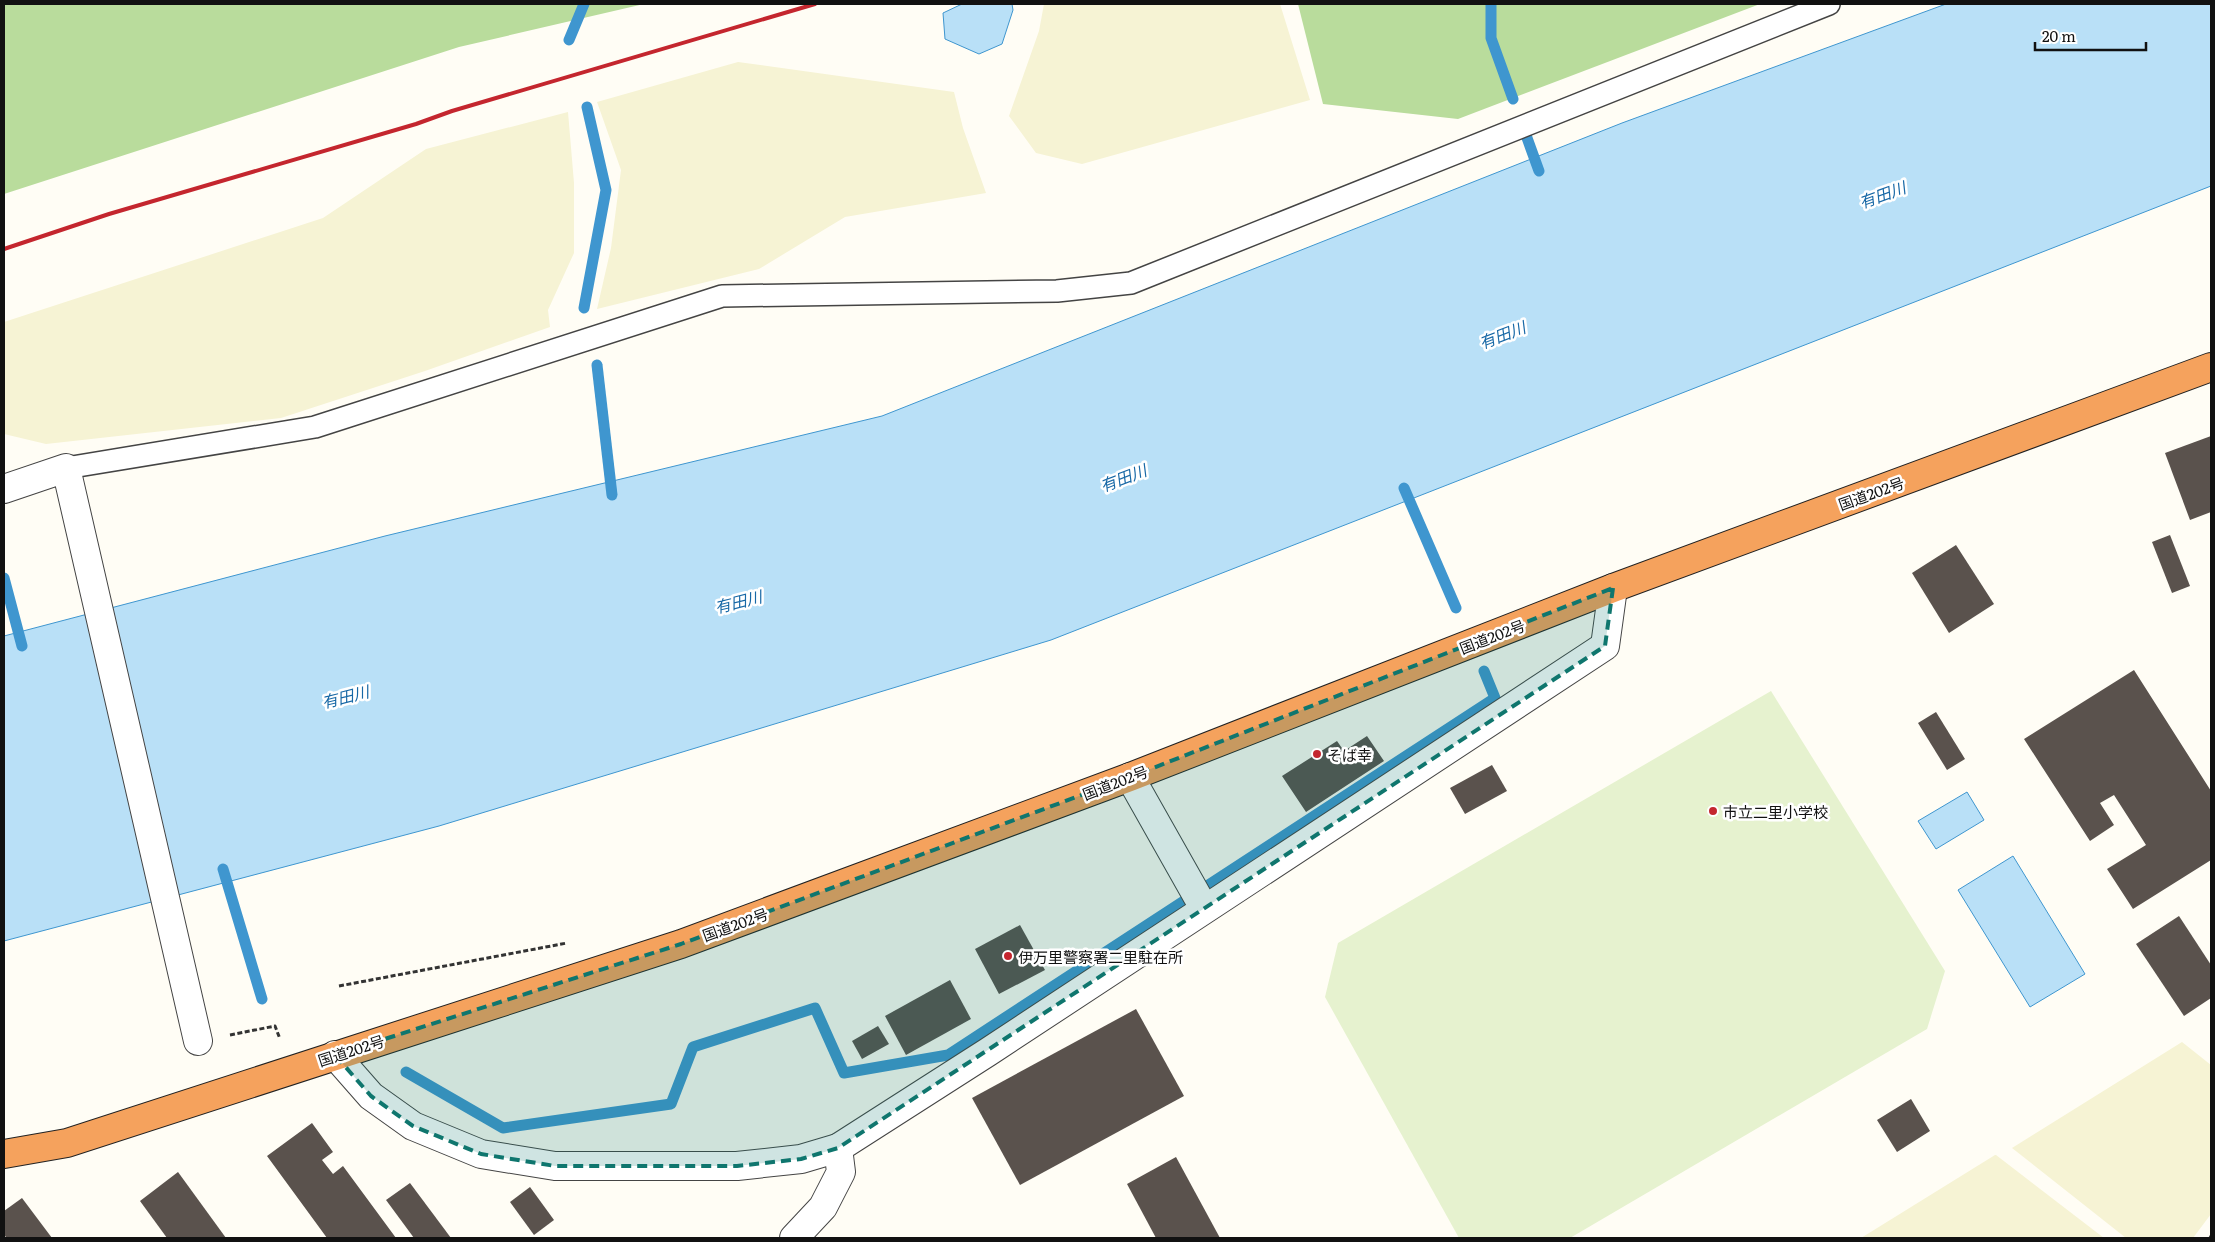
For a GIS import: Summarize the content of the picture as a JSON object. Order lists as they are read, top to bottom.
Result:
{
  "streets": {
    "highway": ["国道202号"]
  },
  "water": ["有田川"],
  "places": ["そば幸", "市立二里小学校", "伊万里警察署二里駐在所"],
  "scale_bar": "20 m"
}
